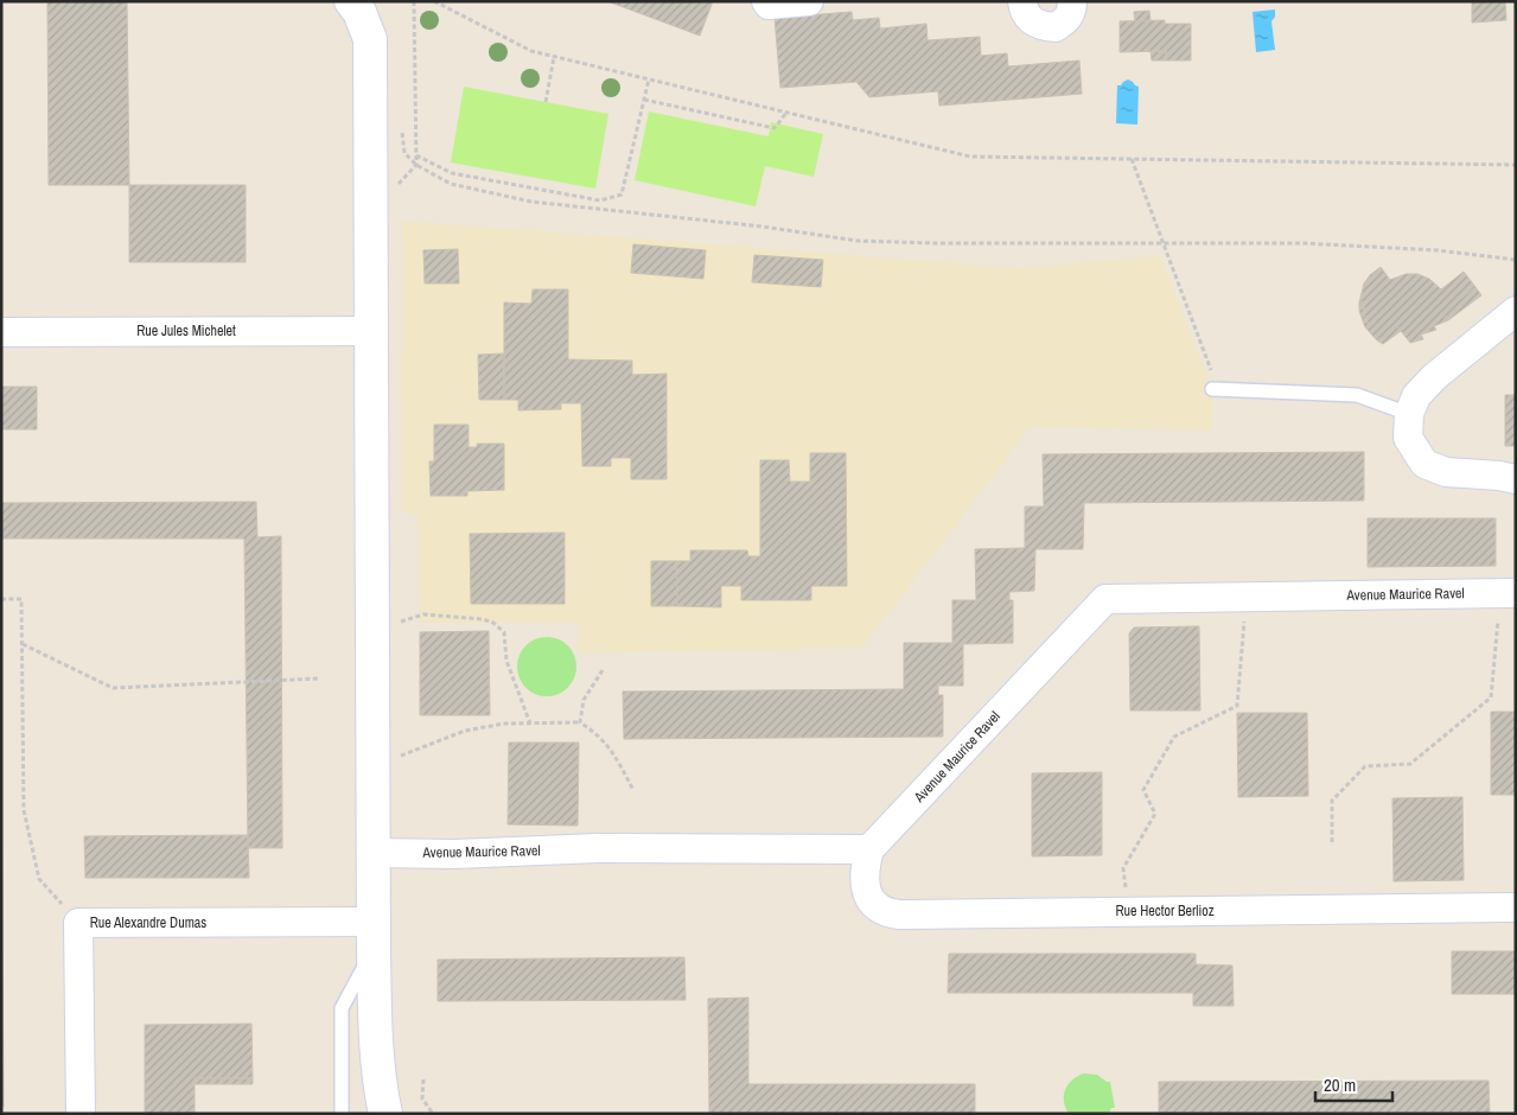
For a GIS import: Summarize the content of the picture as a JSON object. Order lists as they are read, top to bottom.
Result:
{
  "streets": {
    "street": [
      "Rue Jules Michelet",
      "Avenue Maurice Ravel",
      "Rue Hector Berlioz",
      "Rue Alexandre Dumas"
    ]
  },
  "crossings": [
    ["Avenue Maurice Ravel", "Rue Hector Berlioz"]
  ],
  "scale_bar": "20 m"
}
